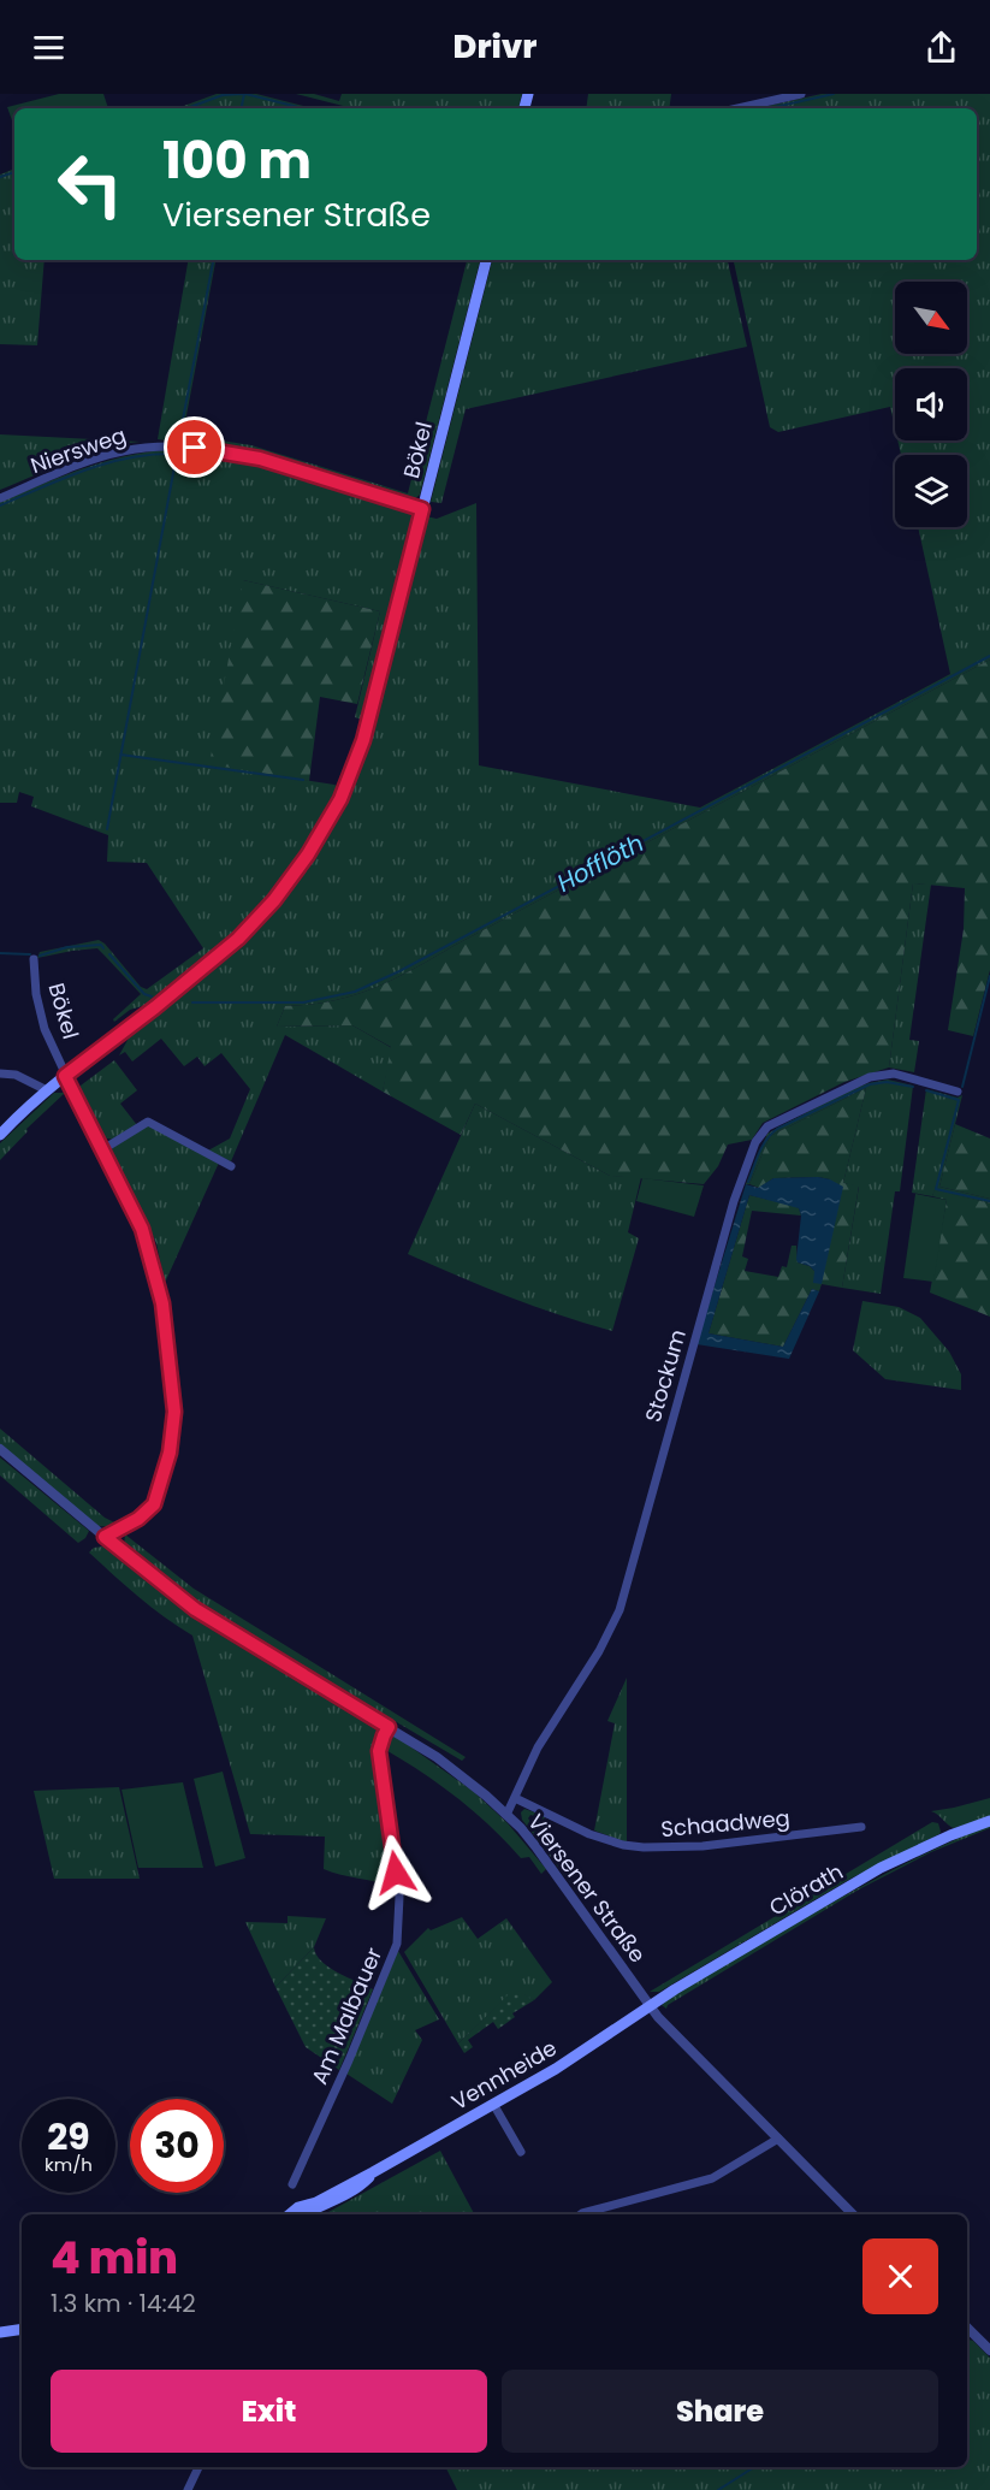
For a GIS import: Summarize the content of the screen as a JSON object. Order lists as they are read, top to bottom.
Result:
{
  "streets": {
    "main road": ["Bökel", "Clörath", "Vennheide"],
    "street": [
      "Niersweg",
      "Stockum",
      "Schaadweg",
      "Viersener Straße",
      "Am Malbauer"
    ]
  },
  "crossings": [
    ["Niersweg", "Bökel"],
    ["Bökel", "Viersener Straße"],
    ["Stockum", "Schaadweg"],
    ["Stockum", "Viersener Straße"],
    ["Viersener Straße", "Clörath"],
    ["Viersener Straße", "Am Malbauer"],
    ["Viersener Straße", "Vennheide"],
    ["Clörath", "Vennheide"]
  ],
  "water": ["Hofflöth"],
  "north": "bottom right",
  "page": {
    "header": "Drivr",
    "turn": ["100 m", "Viersener Straße"],
    "speed": "29 km/h",
    "limit": "30",
    "heading": ["4 min", "1.3 km · 14:42"],
    "buttons": ["Exit", "Share"]
  }
}
